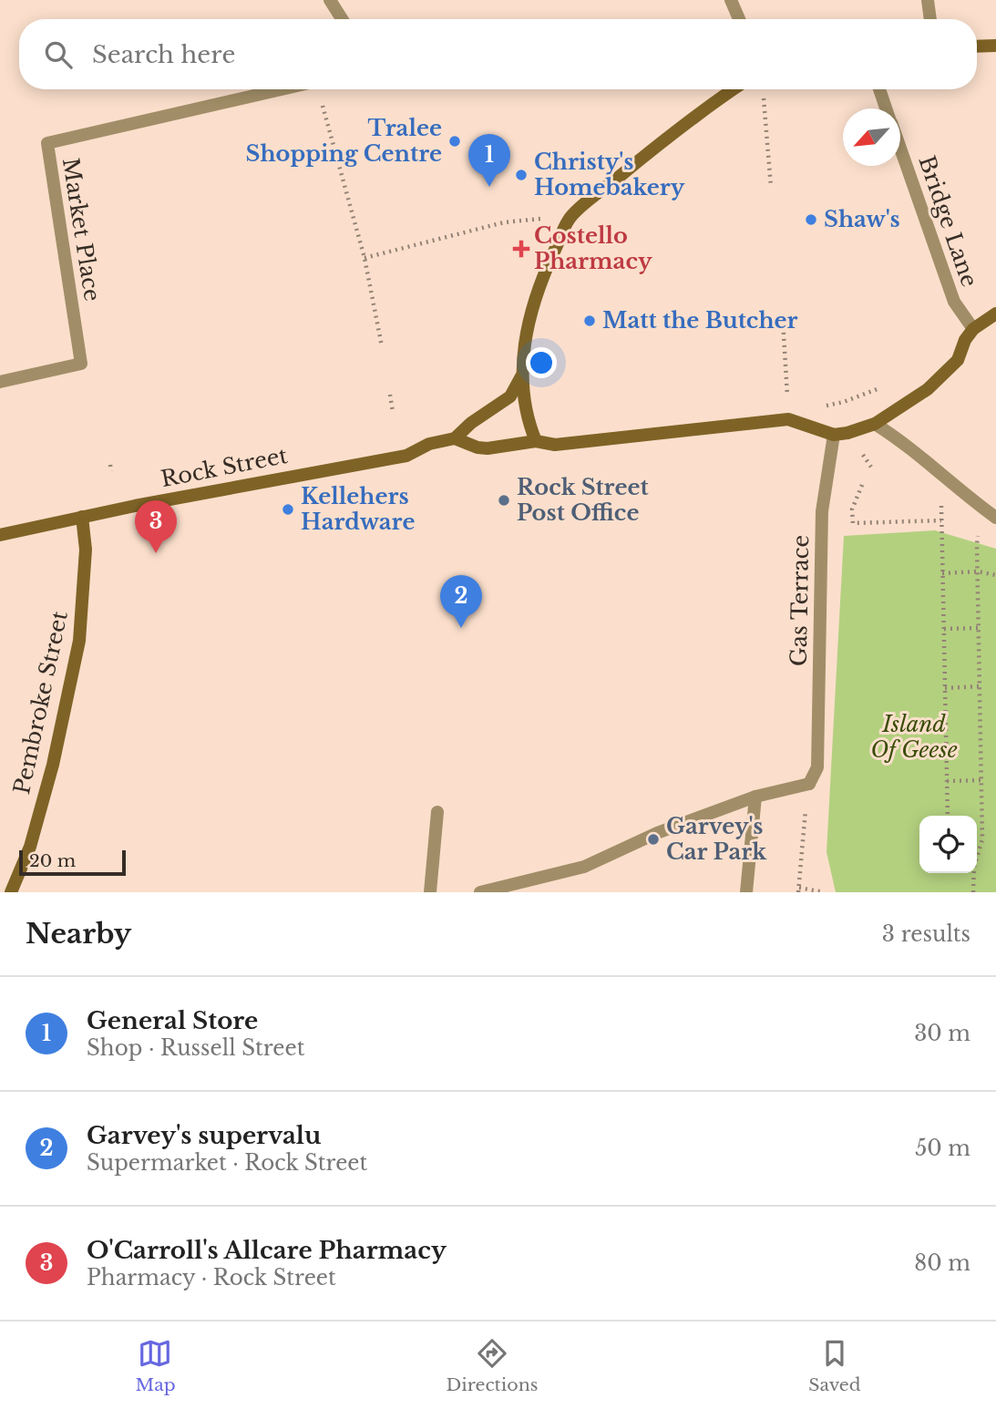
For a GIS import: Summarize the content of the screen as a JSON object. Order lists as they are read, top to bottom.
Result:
{
  "streets": {
    "main road": ["Rock Street", "Pembroke Street"],
    "street": ["Bridge Lane", "Market Place", "Gas Terrace"]
  },
  "crossings": [
    ["Rock Street", "Pembroke Street"]
  ],
  "parks": ["Island Of Geese"],
  "places": {
    "other": [
      "Tralee Shopping Centre",
      "Christy's Homebakery",
      "Shaw's",
      "Matt the Butcher",
      "Rock Street Post Office",
      "Kellehers Hardware",
      "Garvey's Car Park"
    ],
    "health": ["Costello Pharmacy"]
  },
  "scale_bar": "20 m",
  "north": "bottom left",
  "page": {
    "search": "Search here",
    "pins": ["1", "3", "2"],
    "scale": "20 m",
    "heading": ["Nearby", "3 results"],
    "list": [
      {
        "mark": "1",
        "name": "General Store",
        "note": "Shop · Russell Street",
        "value": "30 m"
      },
      {
        "mark": "2",
        "name": "Garvey's supervalu",
        "note": "Supermarket · Rock Street",
        "value": "50 m"
      },
      {
        "mark": "3",
        "name": "O'Carroll's Allcare Pharmacy",
        "note": "Pharmacy · Rock Street",
        "value": "80 m"
      }
    ],
    "nav": ["Map", "Directions", "Saved"]
  }
}
